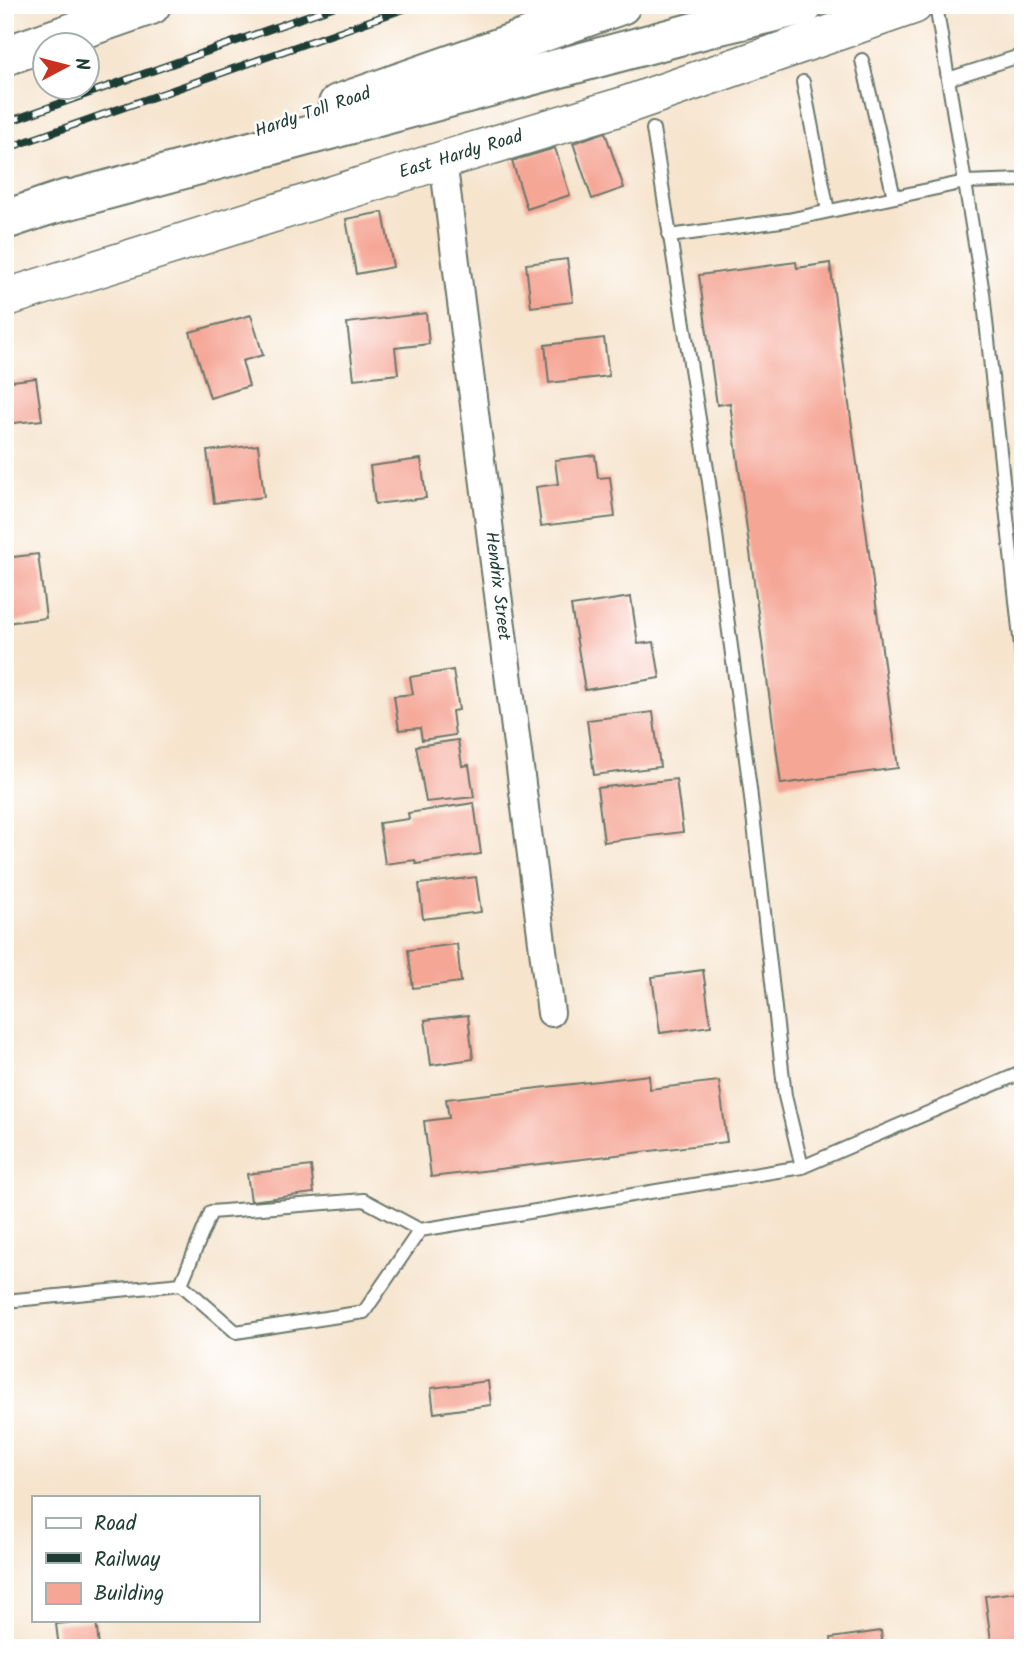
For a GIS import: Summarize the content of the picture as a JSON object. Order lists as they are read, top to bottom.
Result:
{
  "streets": {
    "highway": ["Hardy Toll Road"],
    "main road": ["East Hardy Road"],
    "street": ["Hendrix Street"]
  },
  "crossings": [
    ["East Hardy Road", "Hendrix Street"]
  ],
  "legend": ["Road", "Railway", "Building"],
  "north": "right"
}
